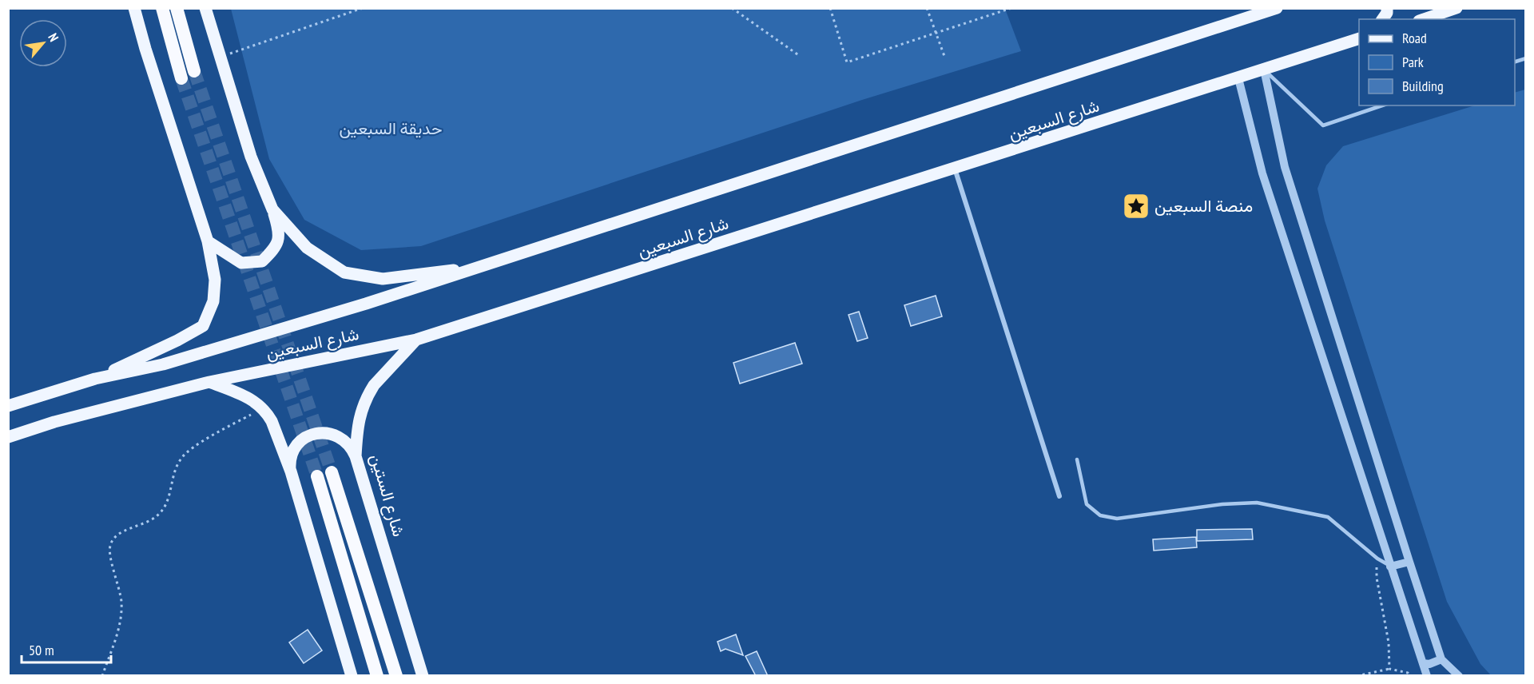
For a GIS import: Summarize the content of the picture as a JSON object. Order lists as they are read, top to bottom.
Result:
{
  "streets": {
    "main road": ["شارع السبعين", "شارع الستين"]
  },
  "crossings": [
    ["شارع السبعين", "شارع الستين"]
  ],
  "parks": ["حديقة السبعين"],
  "places": {
    "place": ["منصة السبعين"]
  },
  "legend": ["Road", "Park", "Building"],
  "scale_bar": "50 m",
  "north": "top right"
}
